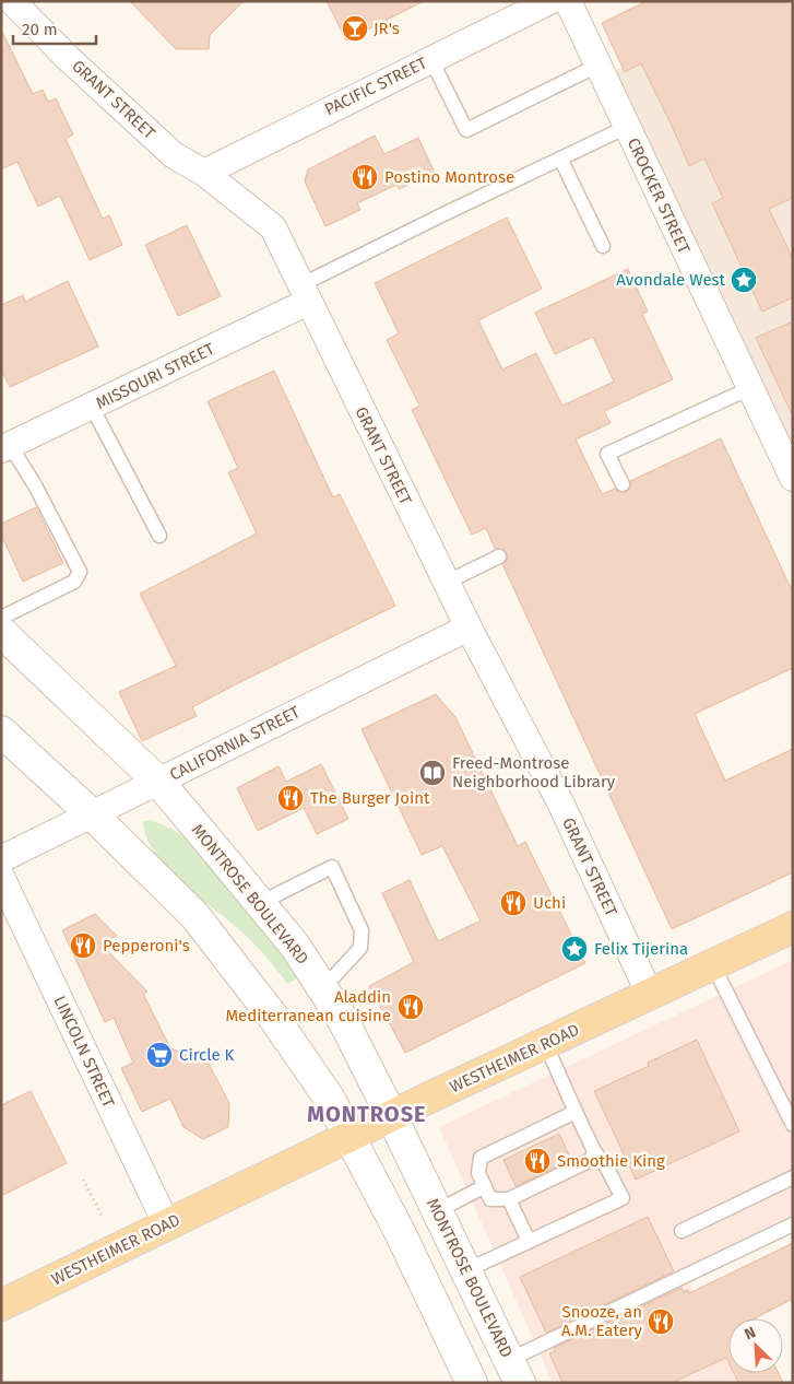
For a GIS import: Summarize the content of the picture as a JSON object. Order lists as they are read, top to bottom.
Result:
{
  "streets": {
    "main road": ["MONTROSE BOULEVARD", "WESTHEIMER ROAD"],
    "street": [
      "PACIFIC STREET",
      "GRANT STREET",
      "CROCKER STREET",
      "MISSOURI STREET",
      "CALIFORNIA STREET",
      "LINCOLN STREET"
    ]
  },
  "crossings": [
    ["PACIFIC STREET", "GRANT STREET"],
    ["GRANT STREET", "MISSOURI STREET"],
    ["GRANT STREET", "CALIFORNIA STREET"],
    ["GRANT STREET", "WESTHEIMER ROAD"],
    ["CALIFORNIA STREET", "MONTROSE BOULEVARD"],
    ["MONTROSE BOULEVARD", "WESTHEIMER ROAD"],
    ["LINCOLN STREET", "WESTHEIMER ROAD"]
  ],
  "districts": ["MONTROSE"],
  "places": {
    "bar": ["JR's"],
    "restaurant": [
      "Postino Montrose",
      "The Burger Joint",
      "Uchi",
      "Pepperoni's",
      "Aladdin Mediterranean cuisine",
      "Smoothie King",
      "Snooze, an A.M. Eatery"
    ],
    "place": ["Avondale West", "Felix Tijerina"],
    "library": ["Freed-Montrose Neighborhood Library"],
    "supermarket": ["Circle K"]
  },
  "scale_bar": "20 m",
  "north": "top left"
}
